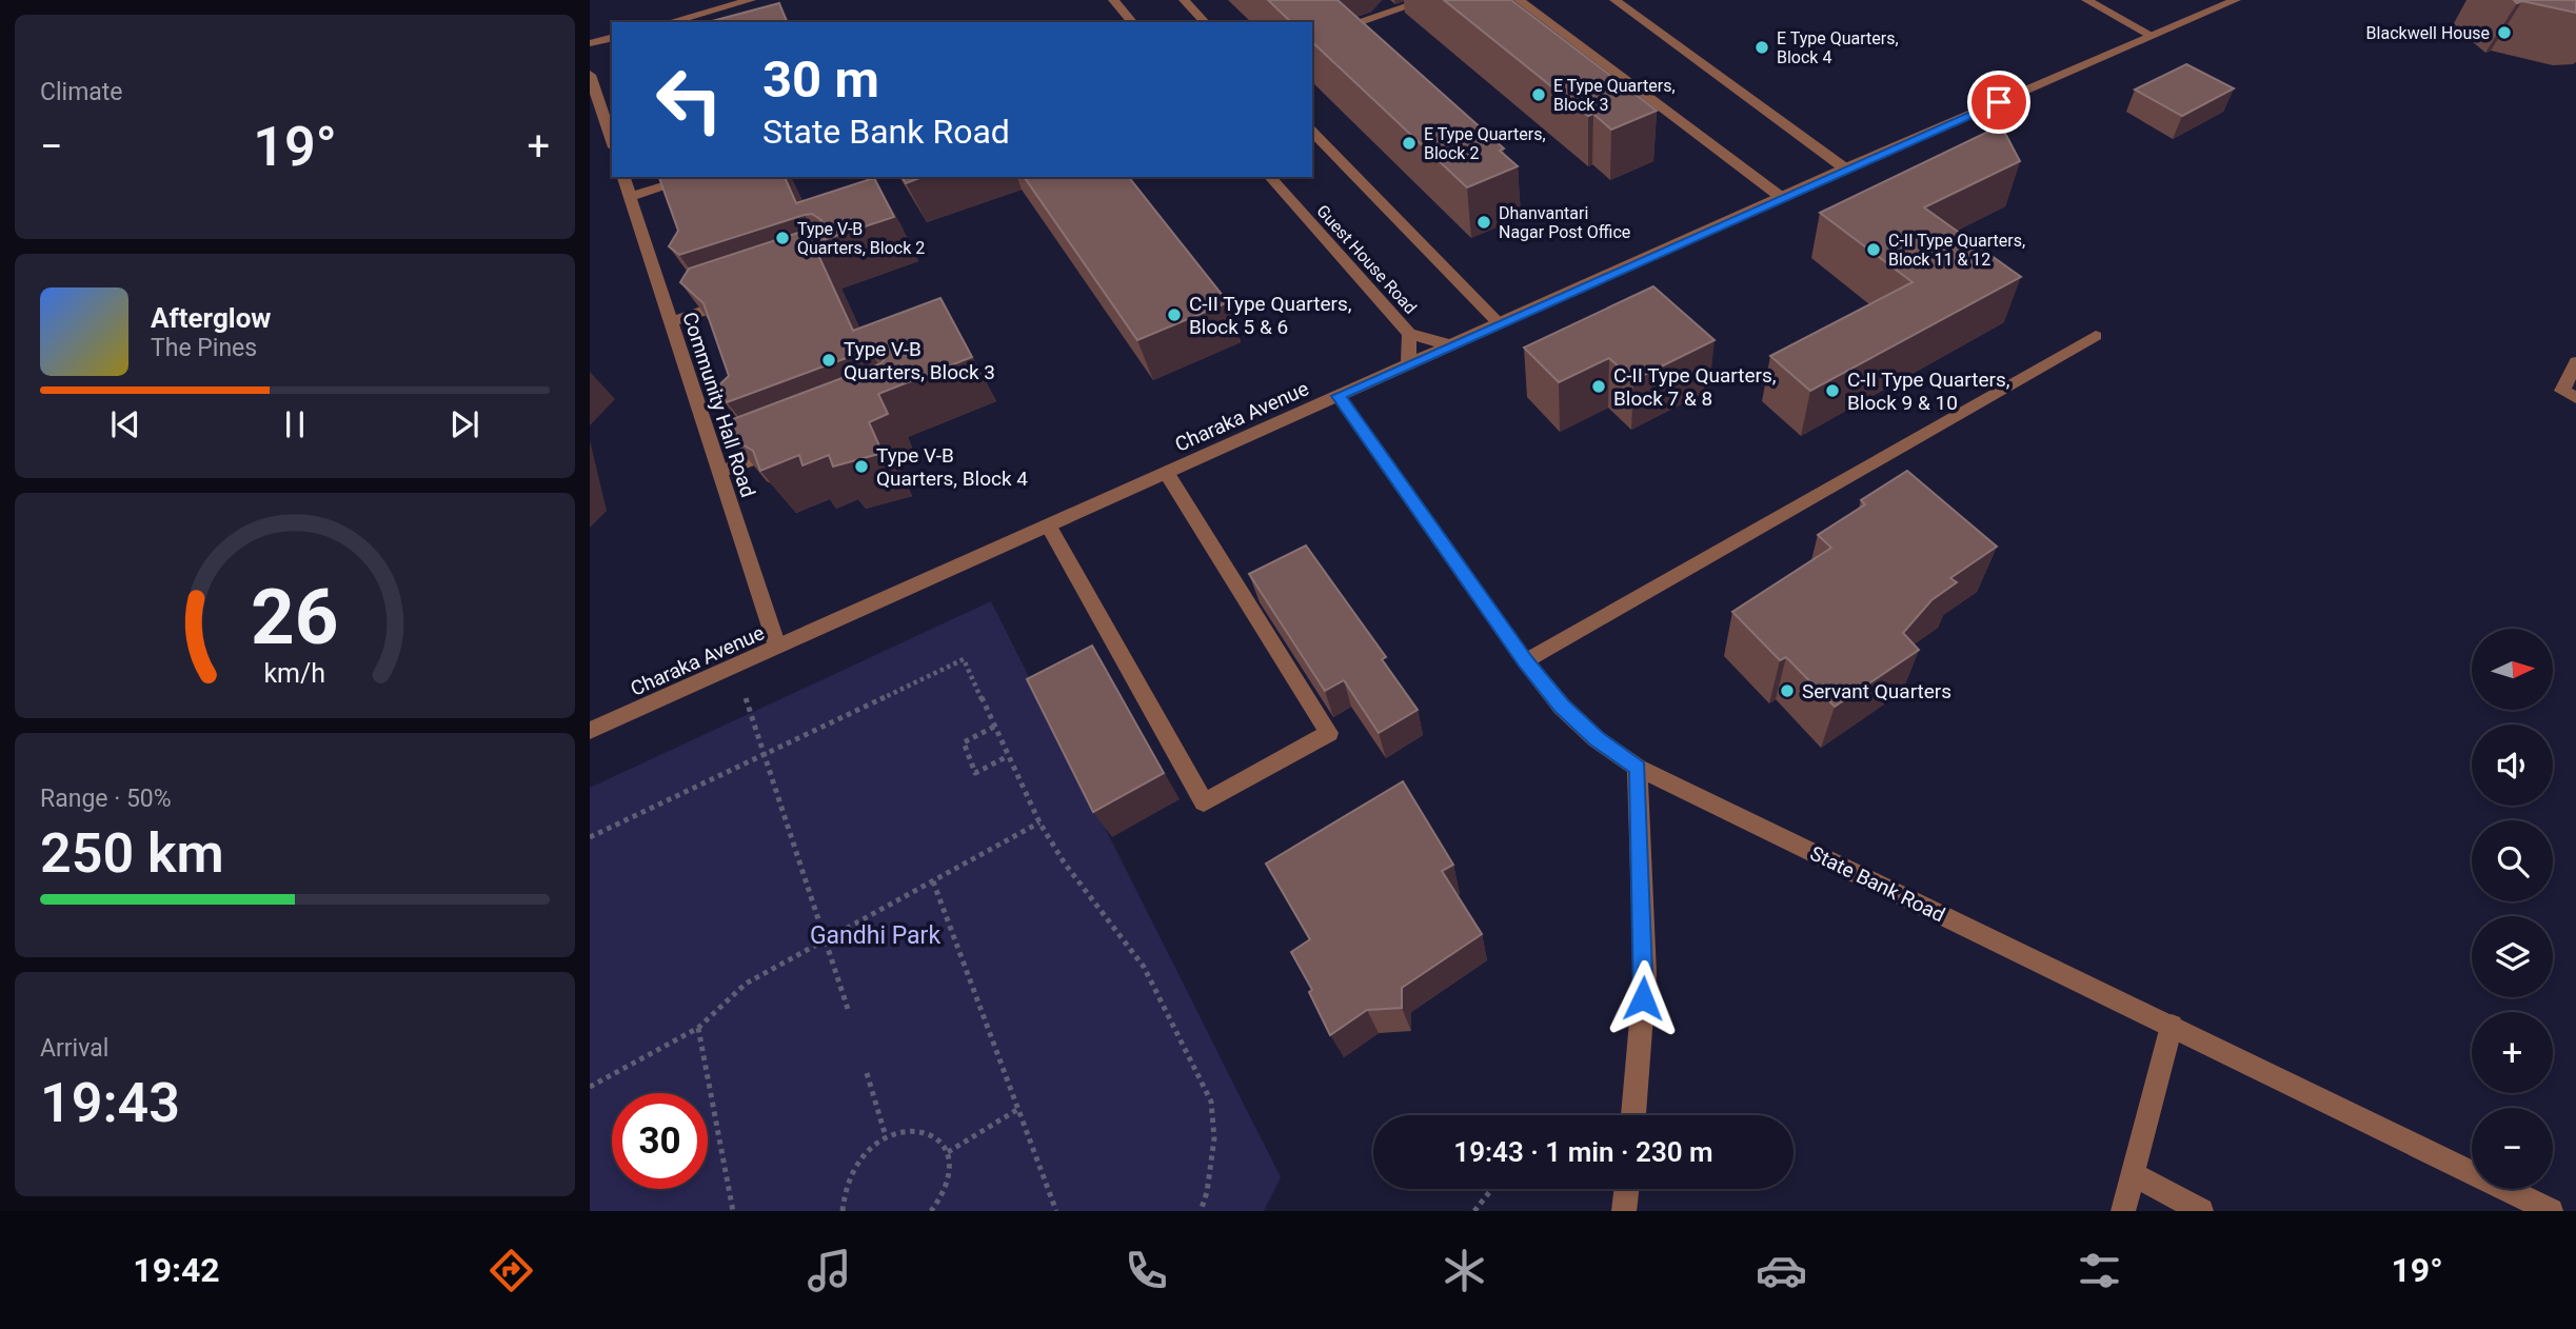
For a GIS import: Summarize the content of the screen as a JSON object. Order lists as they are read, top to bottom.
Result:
{
  "streets": {
    "street": [
      "Guest House Road",
      "Community Hall Road",
      "Charaka Avenue",
      "State Bank Road"
    ]
  },
  "crossings": [
    ["Guest House Road", "Charaka Avenue"],
    ["Community Hall Road", "Charaka Avenue"],
    ["Charaka Avenue", "State Bank Road"]
  ],
  "parks": ["Gandhi Park"],
  "places": [
    "Blackwell House",
    "E Type Quarters, Block 4",
    "E Type Quarters, Block 3",
    "E Type Quarters, Block 2",
    "Dhanvantari Nagar Post Office",
    "Type V-B Quarters, Block 2",
    "C-II Type Quarters, Block 11 & 12",
    "C-II Type Quarters, Block 5 & 6",
    "Type V-B Quarters, Block 3",
    "C-II Type Quarters, Block 7 & 8",
    "C-II Type Quarters, Block 9 & 10",
    "Type V-B Quarters, Block 4",
    "Servant Quarters"
  ],
  "north": "right",
  "page": {
    "tile": [
      "Climate",
      ["Range · 50%", "250 km"],
      ["Arrival", "19:43"]
    ],
    "turn": ["30 m", "State Bank Road"],
    "heat": ["−", "19°", "+"],
    "song": ["Afterglow", "The Pines"],
    "map_buttons": ["+", "−"],
    "limit": "30",
    "trip": "19:43 · 1 min · 230 m",
    "tabs": ["19:42", "19°"],
    "gauge": ["26", "km/h"]
  }
}
